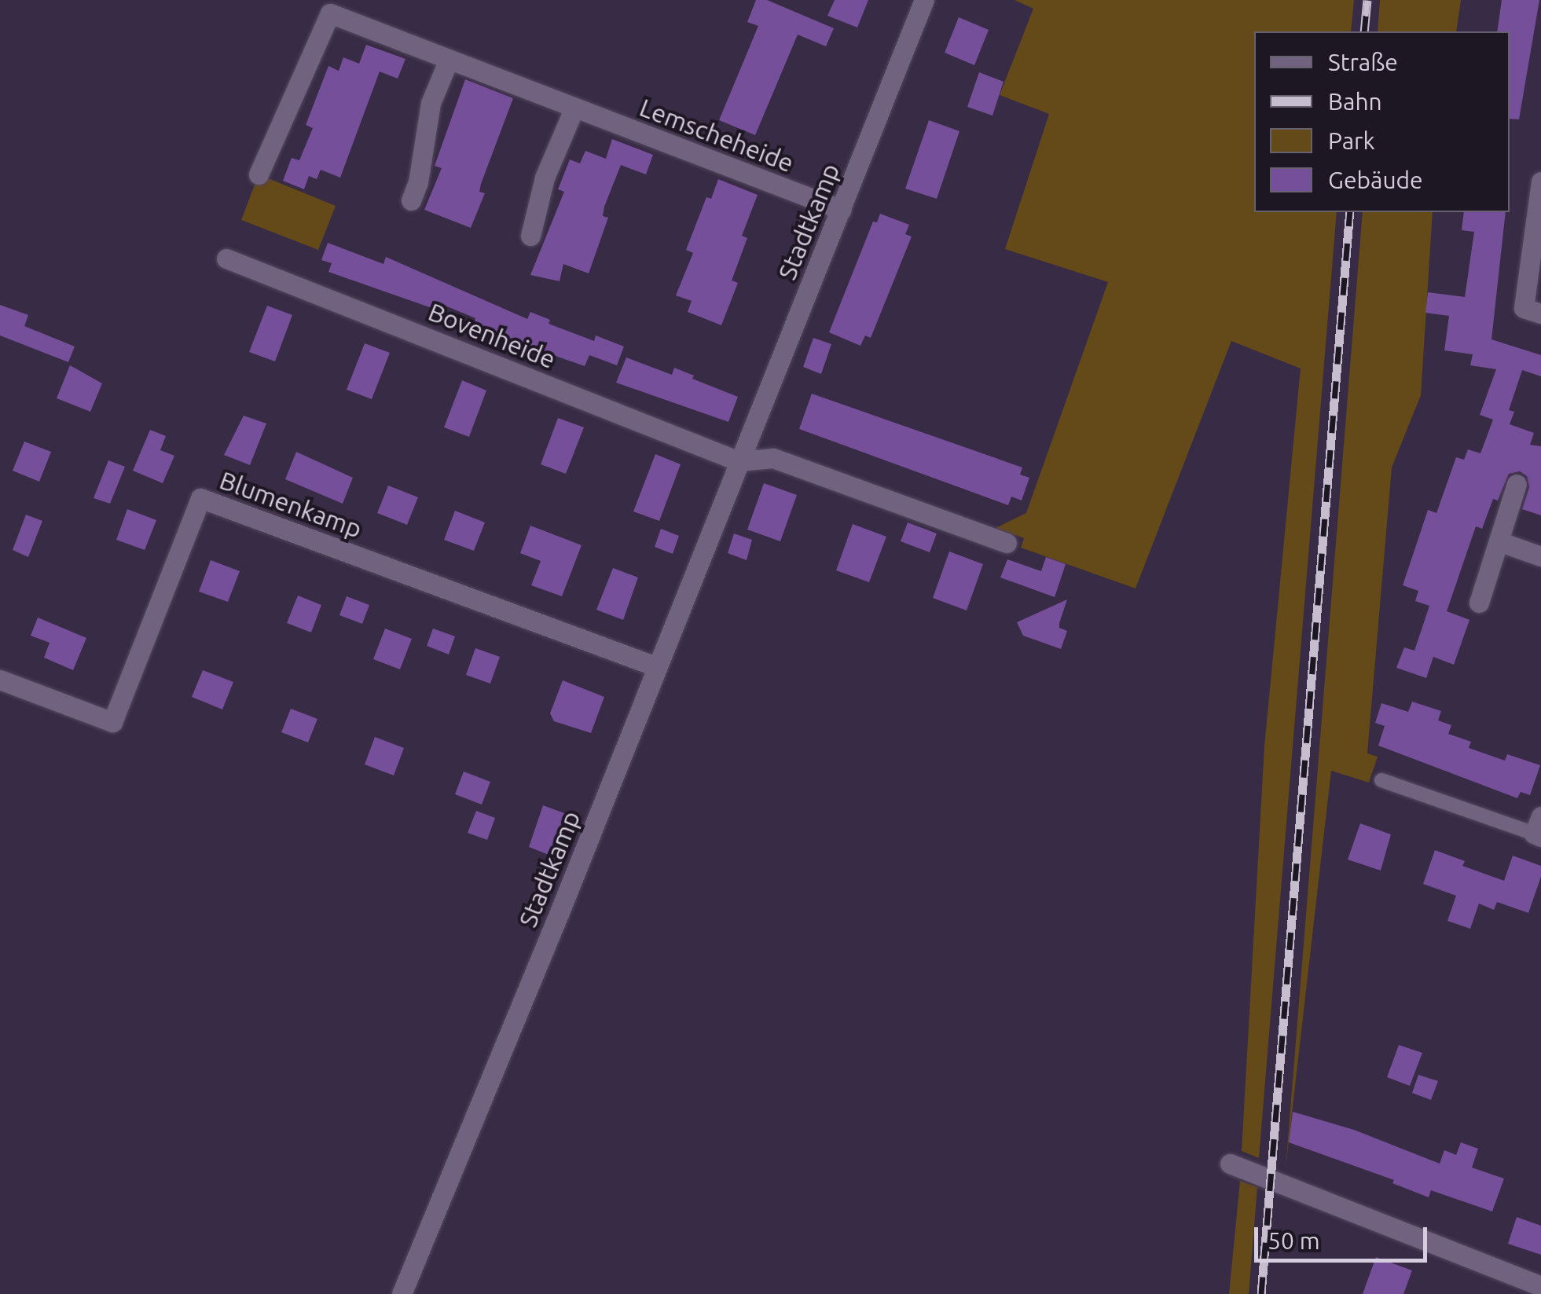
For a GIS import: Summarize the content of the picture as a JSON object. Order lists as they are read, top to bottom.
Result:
{
  "streets": {
    "street": [
      "Lemscheheide",
      "Stadtkamp",
      "Bovenheide",
      "Blumenkamp"
    ]
  },
  "crossings": [
    ["Lemscheheide", "Stadtkamp"],
    ["Stadtkamp", "Bovenheide"],
    ["Stadtkamp", "Blumenkamp"]
  ],
  "legend": [
    "Straße",
    "Bahn",
    "Park",
    "Gebäude"
  ],
  "scale_bar": "50 m"
}
